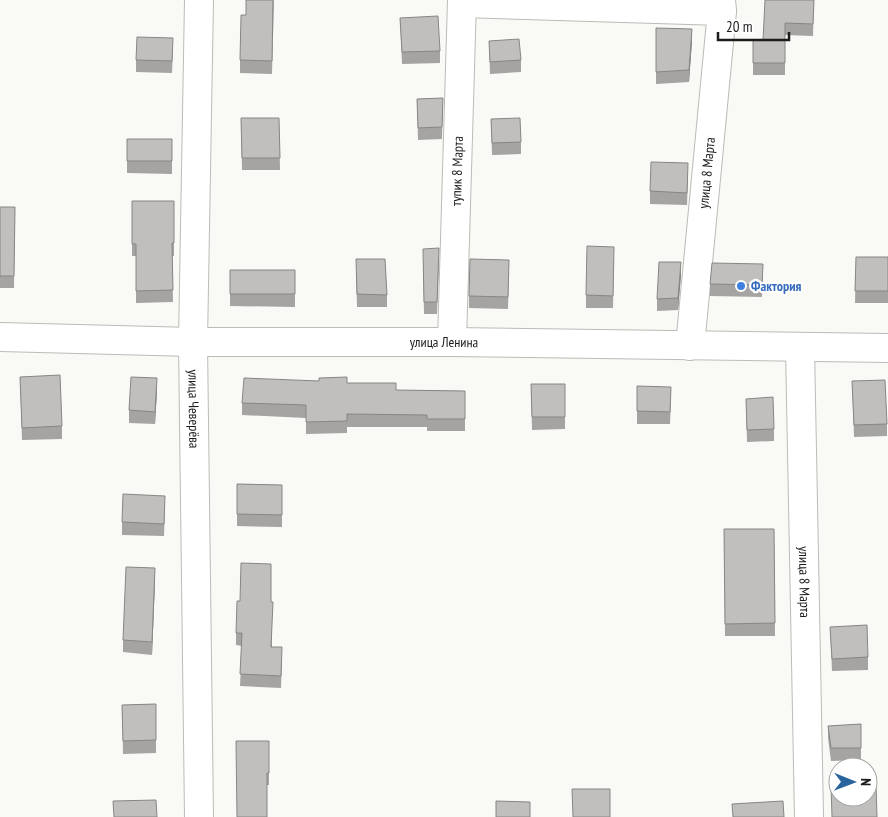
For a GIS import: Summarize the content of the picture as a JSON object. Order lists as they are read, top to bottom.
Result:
{
  "streets": {
    "street": [
      "тупик 8 Марта",
      "улица 8 Марта",
      "улица Ленина",
      "улица Чеверёва"
    ]
  },
  "crossings": [
    ["тупик 8 Марта", "улица Ленина"],
    ["улица 8 Марта", "улица Ленина"],
    ["улица Ленина", "улица Чеверёва"]
  ],
  "places": ["Фактория"],
  "scale_bar": "20 m",
  "north": "right"
}
